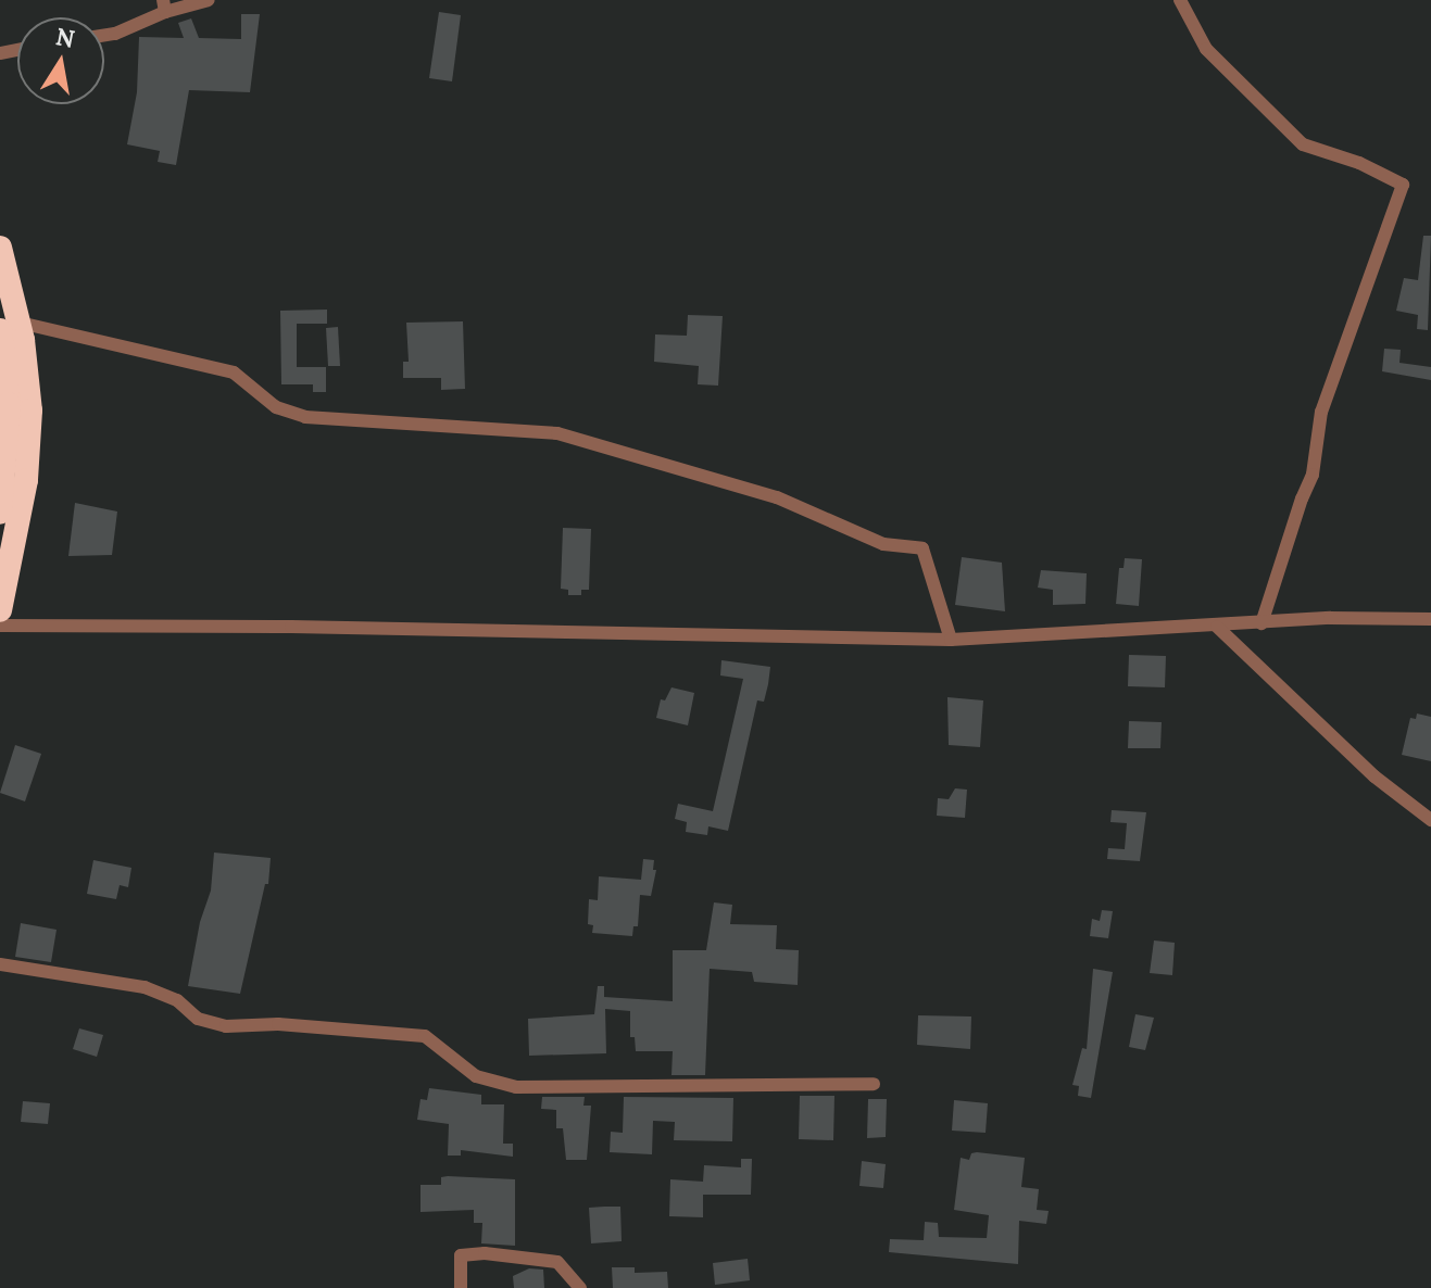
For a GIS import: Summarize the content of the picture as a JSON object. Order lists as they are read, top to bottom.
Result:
{
  "north": "top"
}
